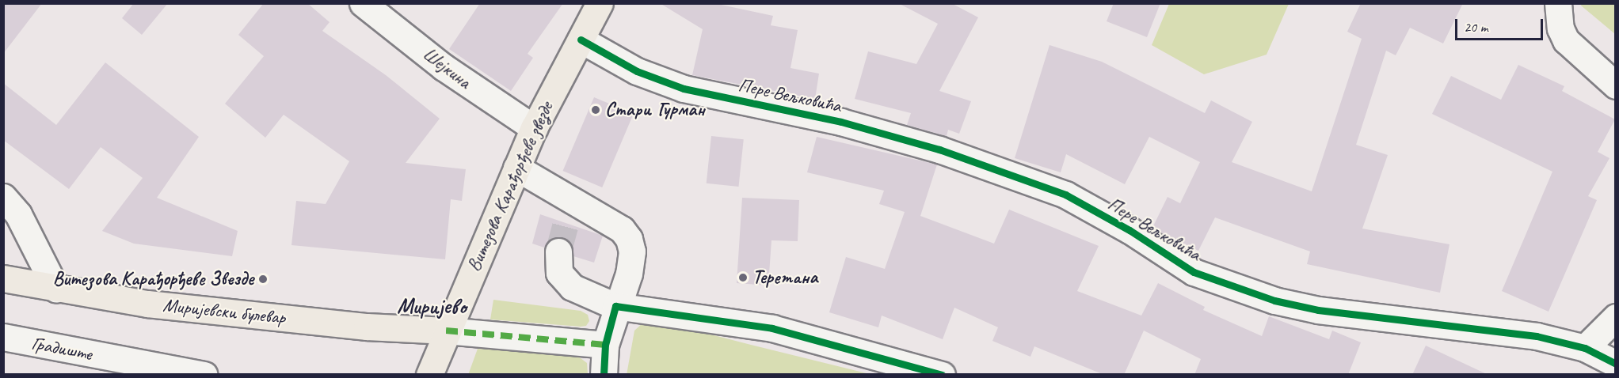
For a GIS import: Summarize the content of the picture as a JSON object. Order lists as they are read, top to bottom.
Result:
{
  "streets": {
    "main road": ["Витезова Карађорђеве звезде", "Миријевски булевар"],
    "street": ["Шејкина", "Пере Вељковића", "Градиште"]
  },
  "crossings": [
    ["Шејкина", "Витезова Карађорђеве звезде"],
    ["Пере Вељковића", "Витезова Карађорђеве звезде"],
    ["Витезова Карађорђеве звезде", "Миријевски булевар"]
  ],
  "districts": ["Миријево"],
  "places": ["Стари Гурман", "Теретана", "Витезова Карађорђеве Звезде"],
  "scale_bar": "20 m"
}
